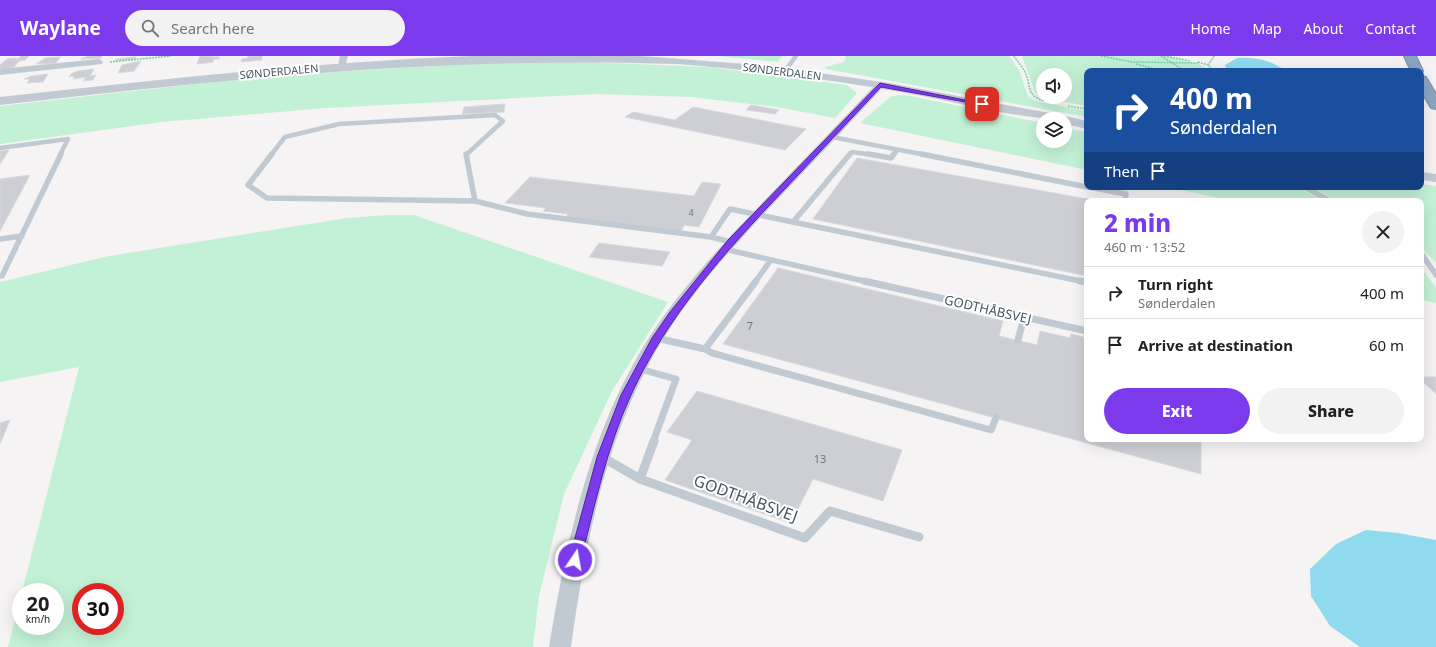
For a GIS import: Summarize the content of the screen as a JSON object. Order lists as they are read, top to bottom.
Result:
{
  "streets": {
    "street": ["SØNDERDALEN"],
    "lane": ["GODTHÅBSVEJ"]
  },
  "house_numbers": ["4", "7", "13"],
  "page": {
    "header": "Waylane",
    "search": "Search here",
    "nav": [
      "Home",
      "Map",
      "About",
      "Contact"
    ],
    "turn": ["400 m", "Sønderdalen"],
    "then": "Then",
    "heading": ["2 min", "460 m · 13:52"],
    "list": [
      {
        "name": "Turn right",
        "note": "Sønderdalen",
        "value": "400 m"
      },
      {
        "name": "Arrive at destination",
        "value": "60 m"
      }
    ],
    "buttons": ["Exit", "Share"],
    "speed": "20 km/h",
    "limit": "30"
  }
}
